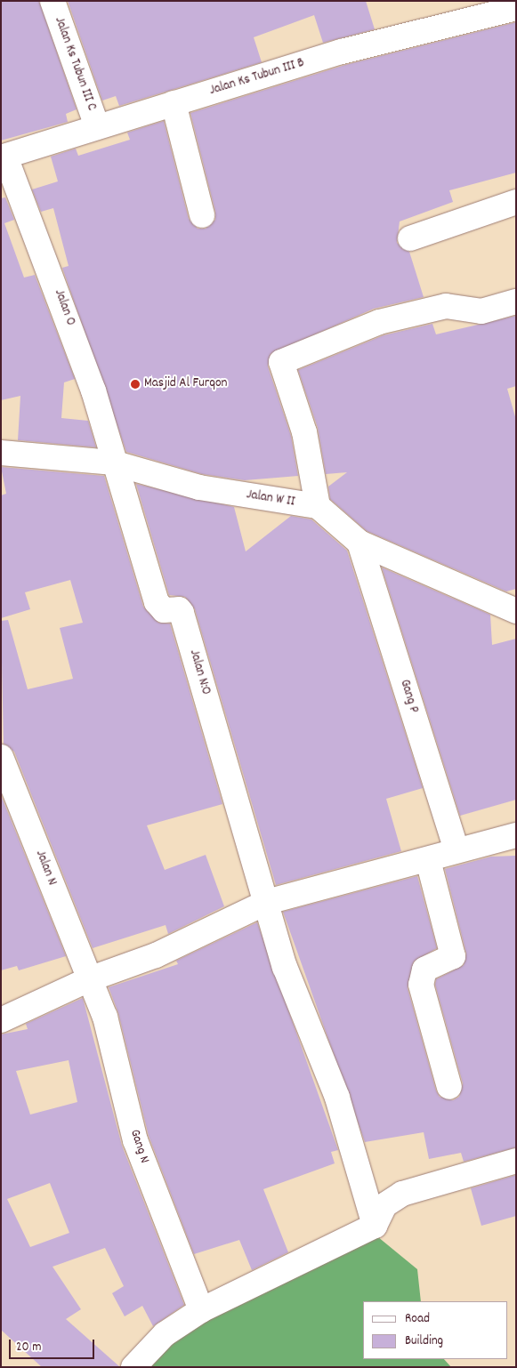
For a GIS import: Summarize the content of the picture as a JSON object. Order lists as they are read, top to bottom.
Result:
{
  "streets": {
    "street": [
      "Jalan Ks Tubun III C",
      "Jalan Ks Tubun III B",
      "Jalan O",
      "Jalan W II",
      "Jalan N:O",
      "Gang P",
      "Jalan N",
      "Gang N"
    ]
  },
  "crossings": [
    ["Jalan Ks Tubun III C", "Jalan Ks Tubun III B"],
    ["Jalan Ks Tubun III B", "Jalan O"],
    ["Jalan O", "Jalan W II"],
    ["Jalan O", "Jalan N:O"],
    ["Jalan W II", "Jalan N:O"],
    ["Jalan N", "Gang N"]
  ],
  "places": ["Masjid Al Furqon"],
  "legend": ["Road", "Building"],
  "scale_bar": "20 m"
}
